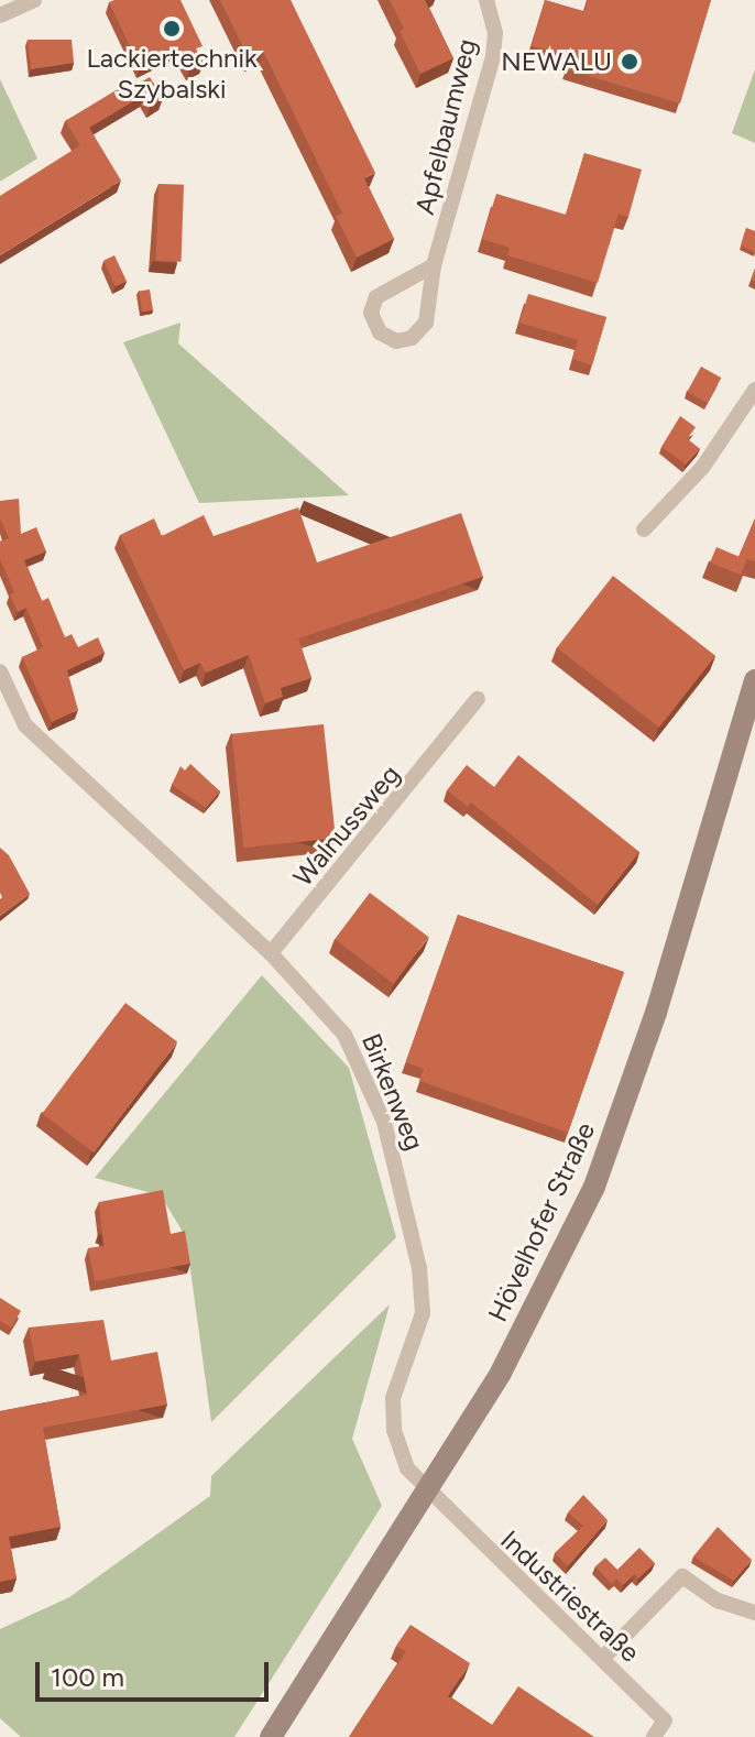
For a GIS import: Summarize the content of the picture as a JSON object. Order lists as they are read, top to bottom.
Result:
{
  "streets": {
    "main road": ["Hövelhofer Straße"],
    "street": [
      "Apfelbaumweg",
      "Walnussweg",
      "Birkenweg",
      "Industriestraße"
    ]
  },
  "crossings": [
    ["Walnussweg", "Birkenweg"],
    ["Birkenweg", "Hövelhofer Straße"],
    ["Birkenweg", "Industriestraße"],
    ["Hövelhofer Straße", "Industriestraße"]
  ],
  "places": ["Lackiertechnik Szybalski", "NEWALU"],
  "scale_bar": "100 m"
}
